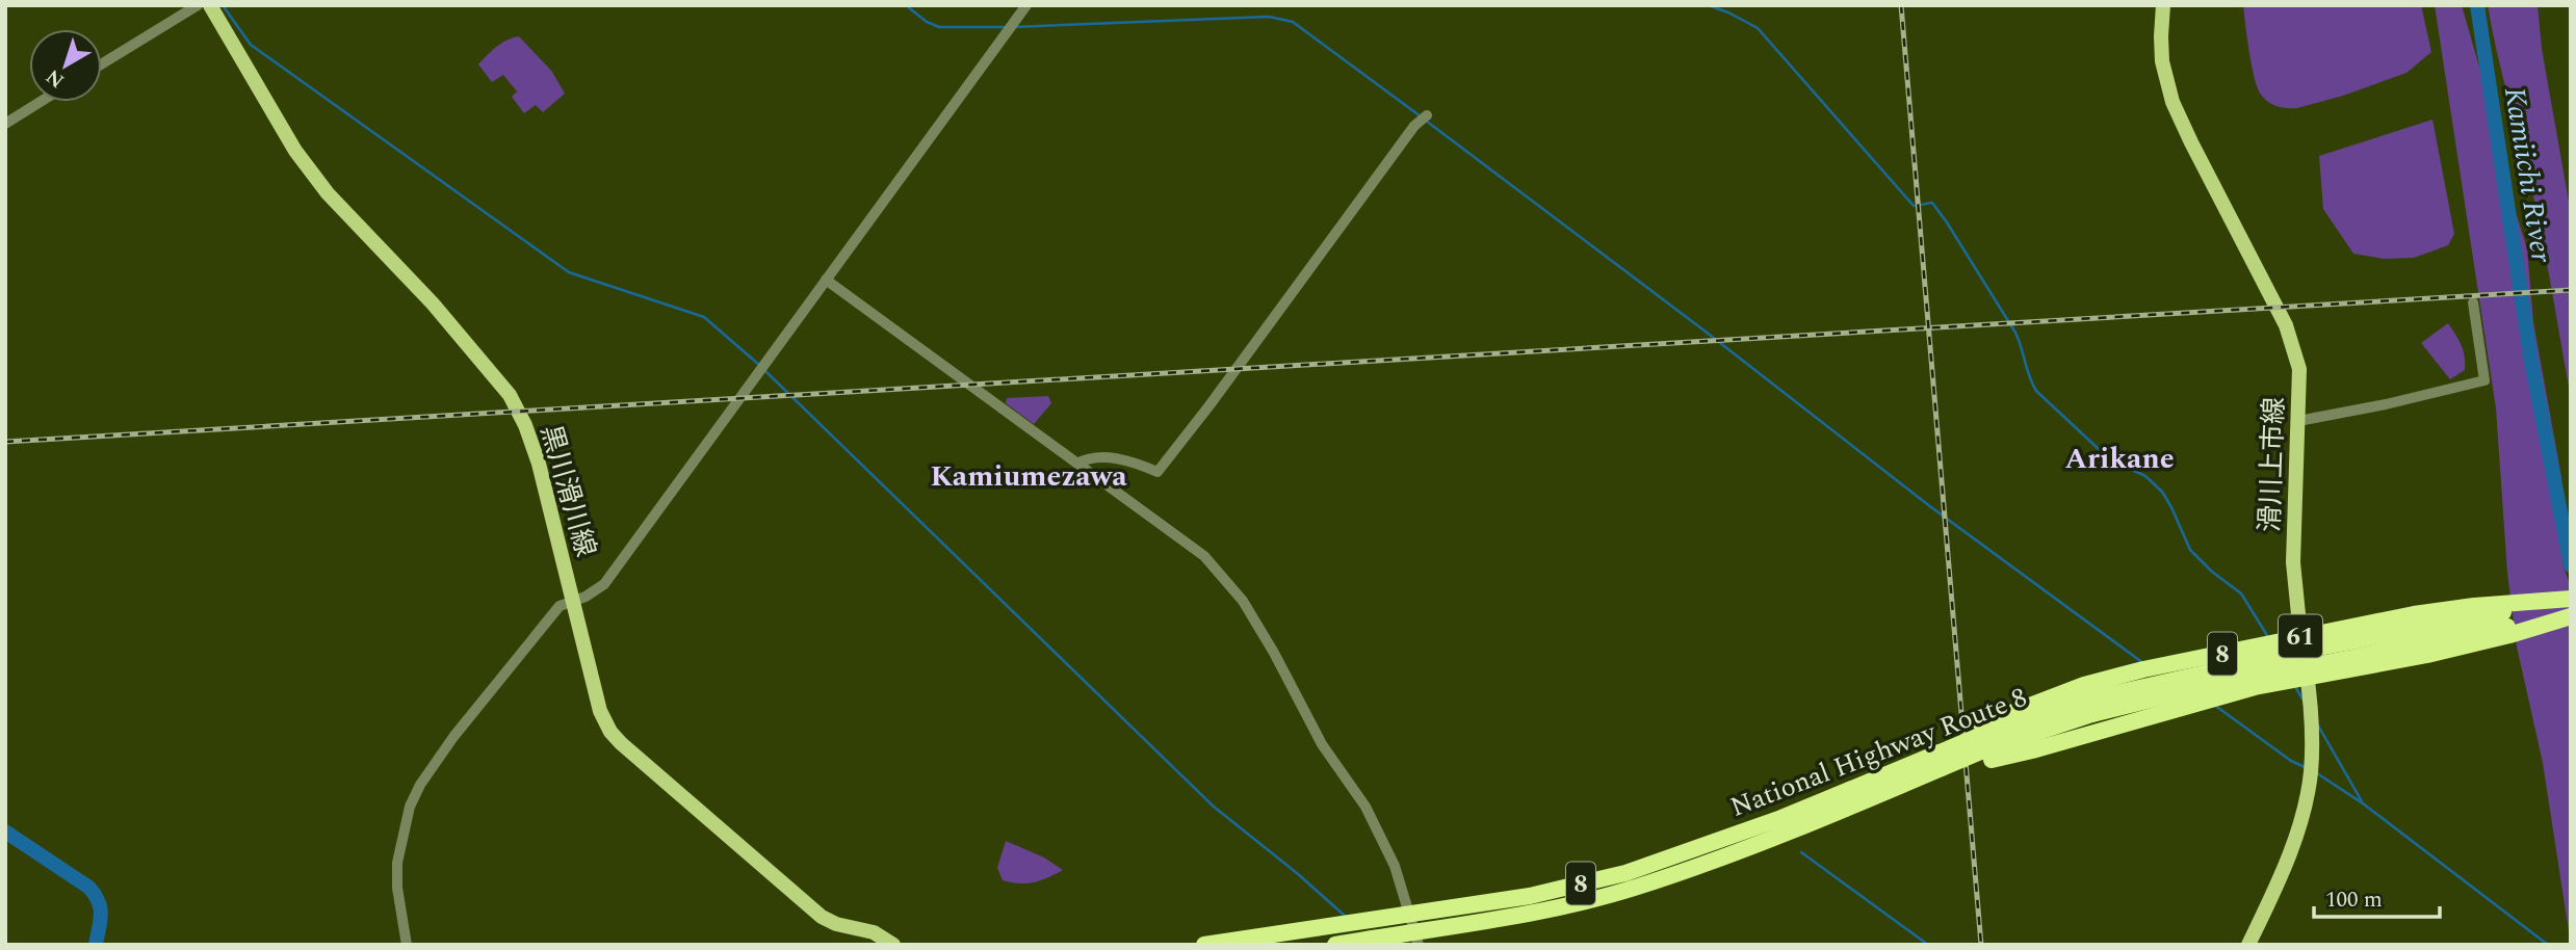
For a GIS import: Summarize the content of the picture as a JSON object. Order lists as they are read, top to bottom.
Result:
{
  "streets": {
    "highway": ["8", "National Highway Route 8"],
    "main road": ["滑川上市線", "黒川滑川線", "61"]
  },
  "crossings": [
    ["滑川上市線", "8"],
    ["8", "National Highway Route 8"]
  ],
  "districts": ["Arikane", "Kamiumezawa"],
  "water": ["Kamiichi River"],
  "scale_bar": "100 m",
  "north": "bottom left"
}
